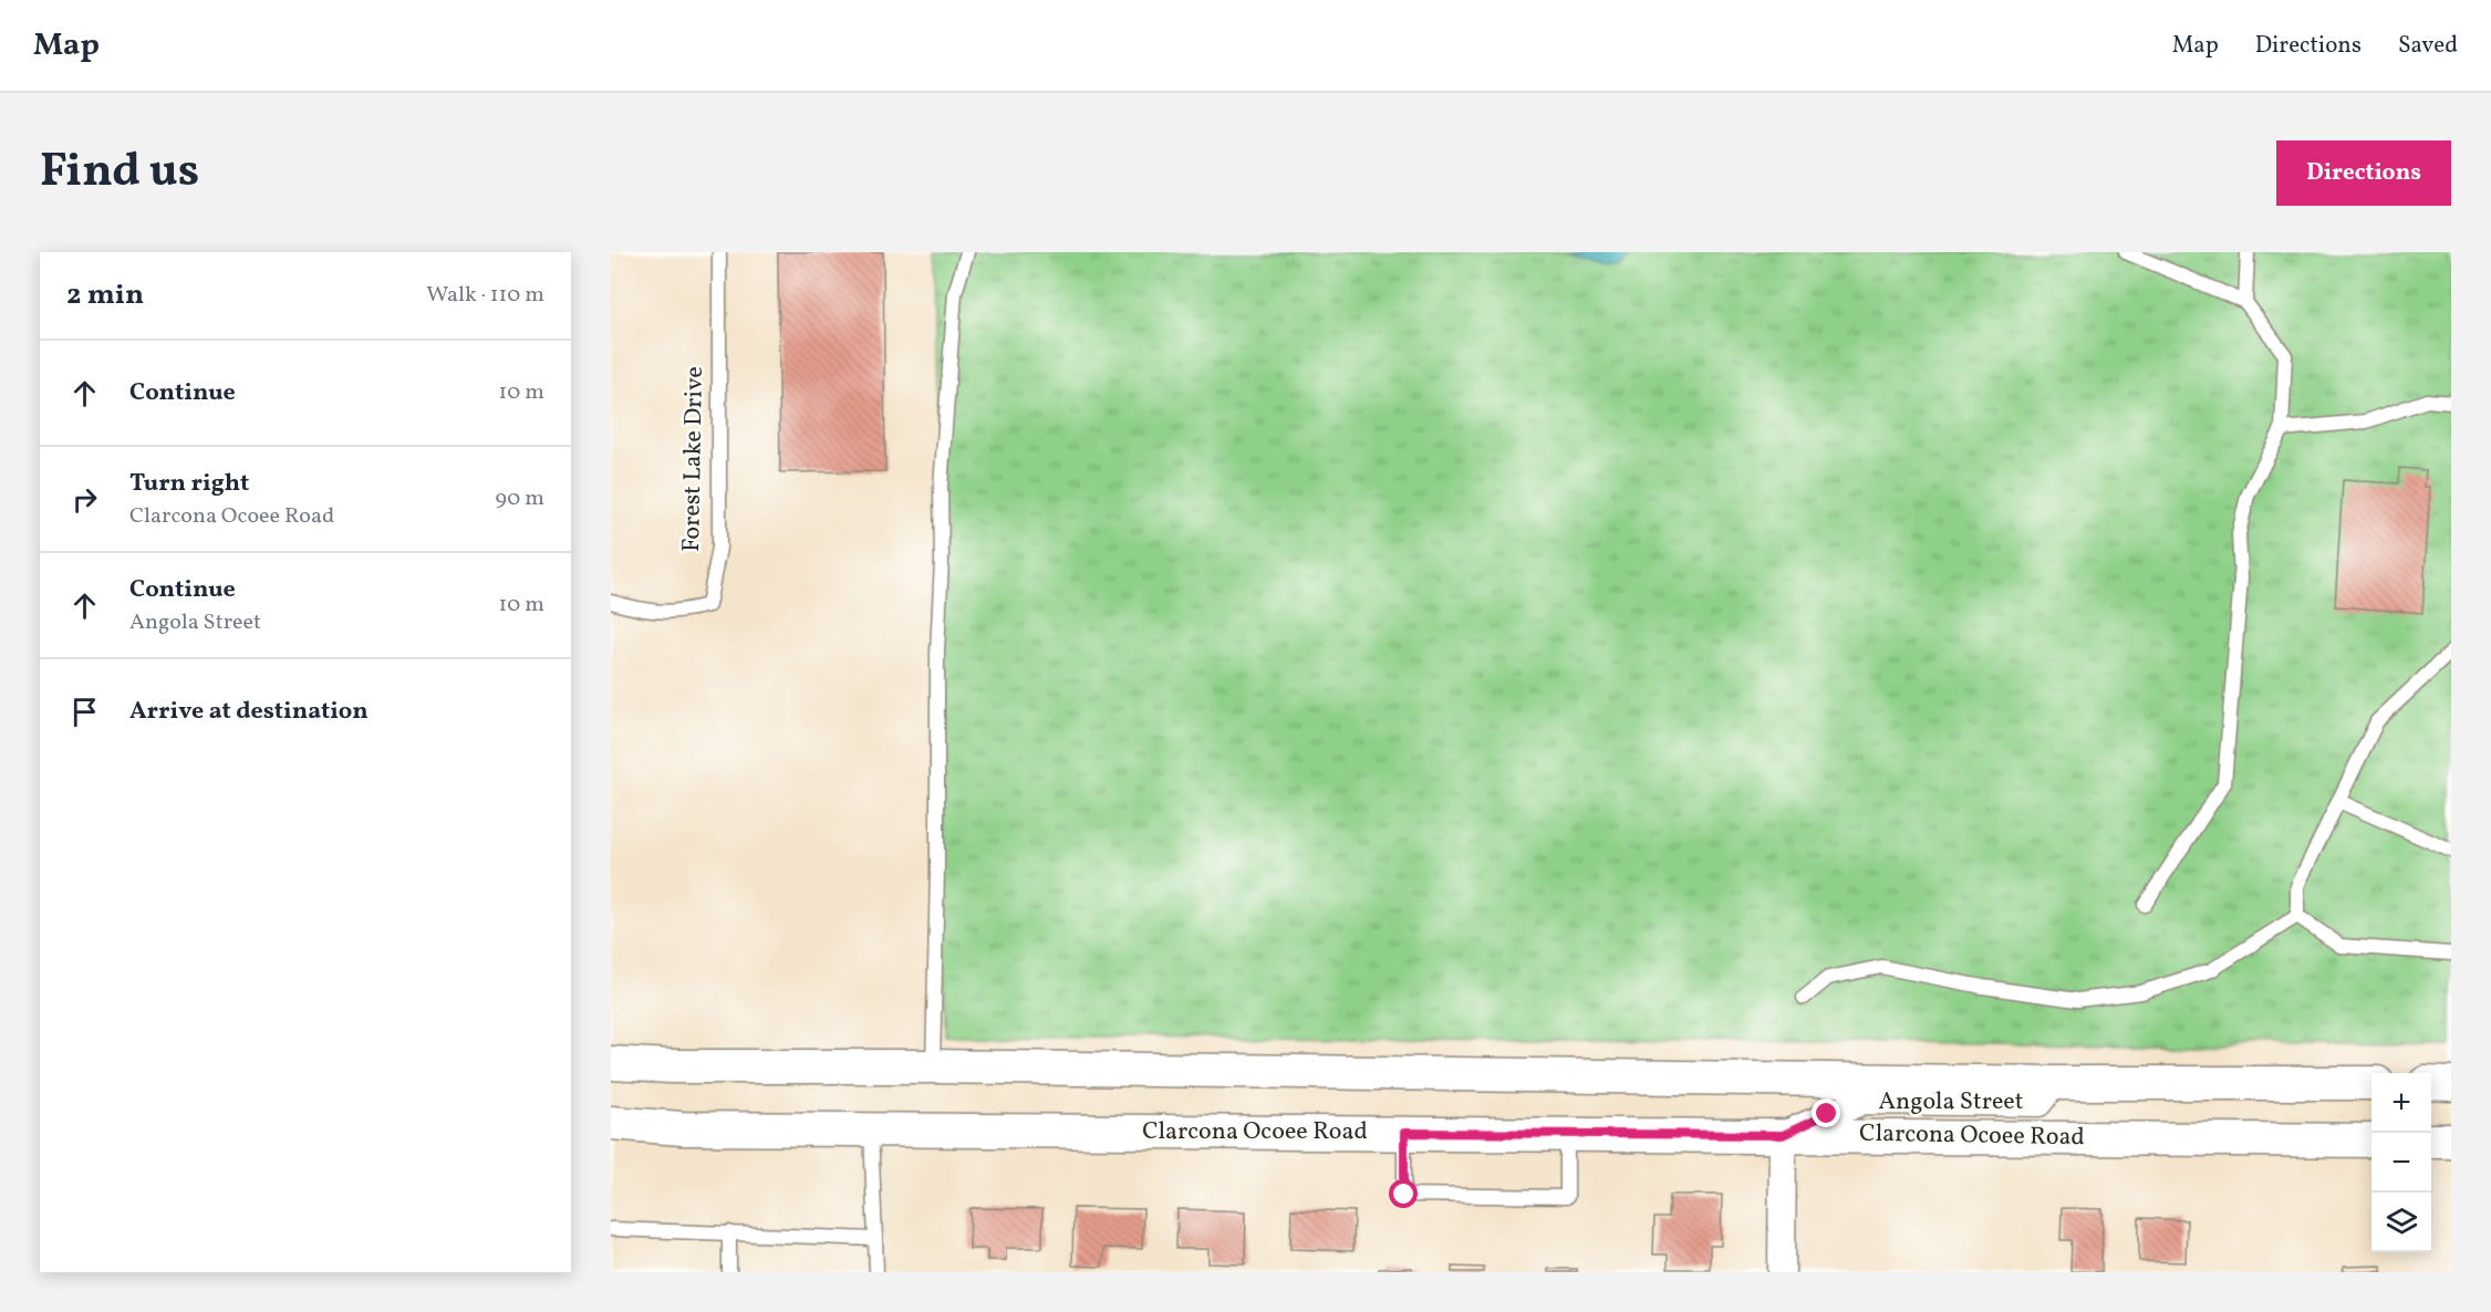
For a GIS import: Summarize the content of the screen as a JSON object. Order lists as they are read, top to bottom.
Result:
{
  "streets": {
    "street": ["Angola Street", "Clarcona Ocoee Road"],
    "lane": ["Forest Lake Drive"]
  },
  "crossings": [
    ["Angola Street", "Clarcona Ocoee Road"]
  ],
  "page": {
    "header": "Map",
    "nav": ["Map", "Directions", "Saved"],
    "title": "Find us",
    "buttons": "Directions",
    "heading": ["2 min", "Walk · 110 m"],
    "list": [
      ["Continue", "10 m"],
      ["Turn right", "Clarcona Ocoee Road", "90 m"],
      ["Continue", "Angola Street", "10 m"],
      "Arrive at destination"
    ],
    "map_buttons": ["+", "−"]
  }
}
